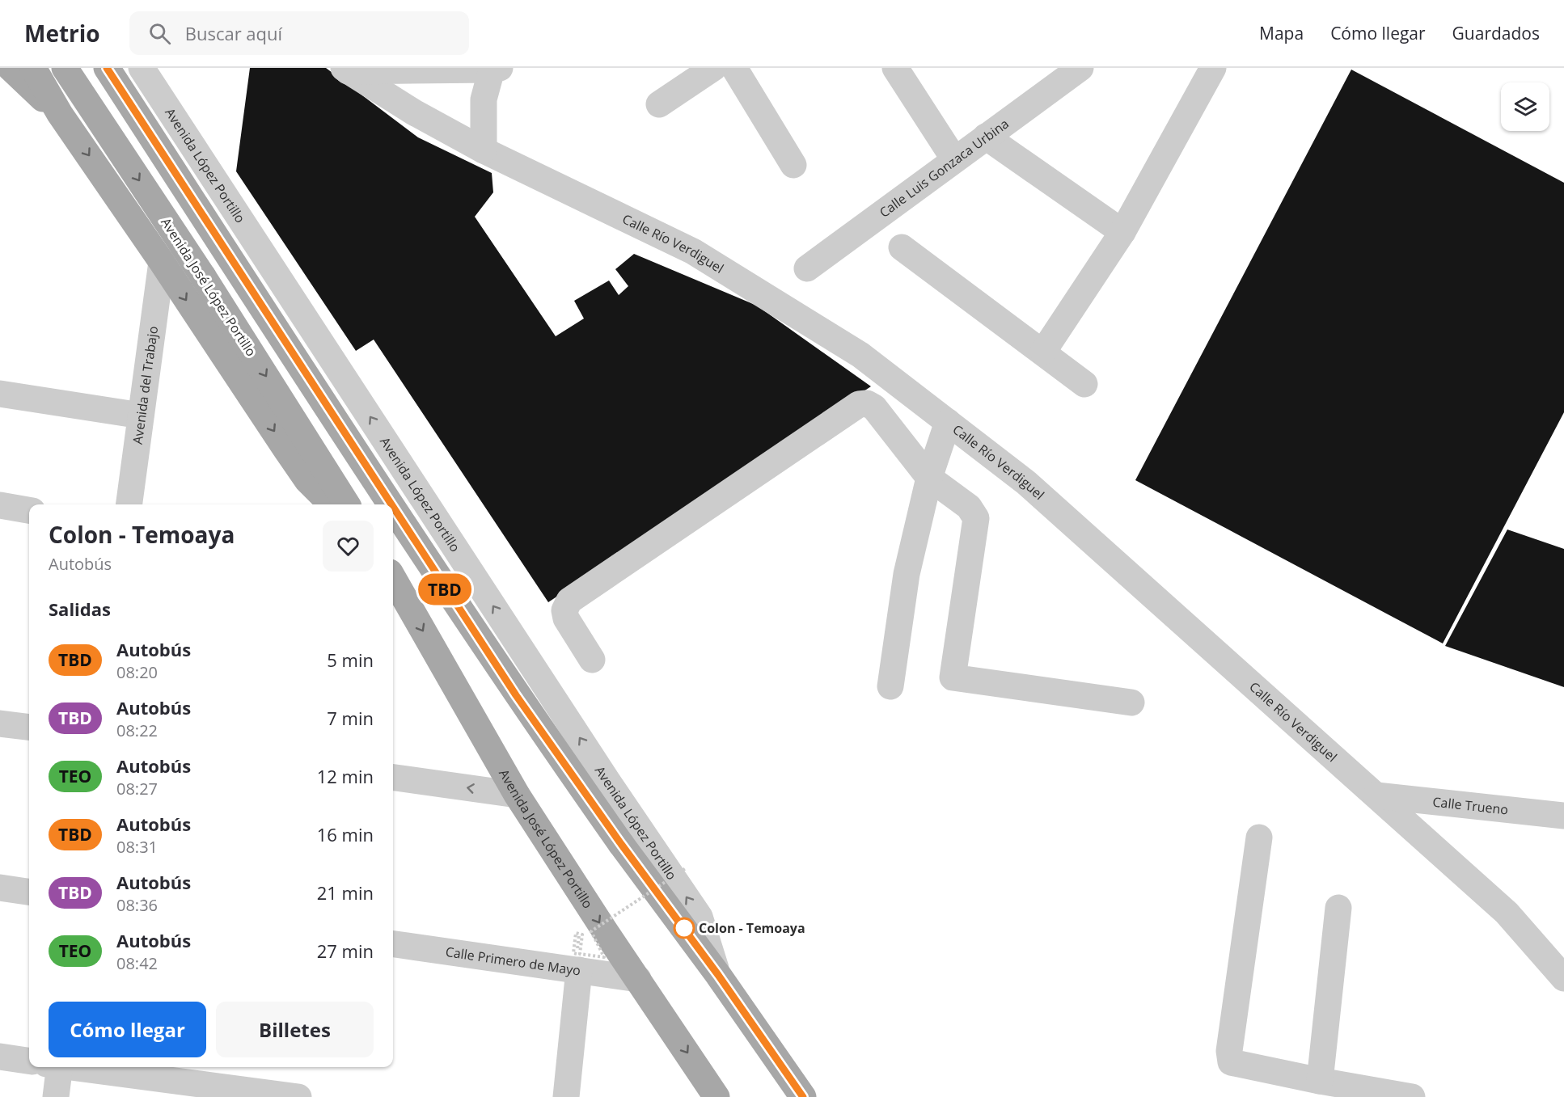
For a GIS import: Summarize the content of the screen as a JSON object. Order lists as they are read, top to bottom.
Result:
{
  "streets": {
    "main road": ["Avenida José López Portillo"],
    "street": [
      "Avenida López Portillo",
      "Calle Luis Gonzaca Urbina",
      "Calle Río Verdiguel",
      "Avenida del Trabajo",
      "Calle Trueno",
      "Calle Primero de Mayo"
    ]
  },
  "crossings": [
    ["Calle Río Verdiguel", "Calle Trueno"],
    ["Avenida José López Portillo", "Calle Primero de Mayo"]
  ],
  "one_way": ["Avenida López Portillo"],
  "places": ["Colon - Temoaya"],
  "lines": ["bus line TBD"],
  "page": {
    "header": "Metrio",
    "search": "Buscar aquí",
    "nav": ["Mapa", "Cómo llegar", "Guardados"],
    "on_map": "TBD",
    "heading": [
      ["Colon - Temoaya", "Autobús"],
      "Salidas"
    ],
    "list": [
      {
        "mark": "TBD",
        "name": "Autobús",
        "note": "08:20",
        "value": "5 min"
      },
      {
        "mark": "TBD",
        "name": "Autobús",
        "note": "08:22",
        "value": "7 min"
      },
      {
        "mark": "TEO",
        "name": "Autobús",
        "note": "08:27",
        "value": "12 min"
      },
      {
        "mark": "TBD",
        "name": "Autobús",
        "note": "08:31",
        "value": "16 min"
      },
      {
        "mark": "TBD",
        "name": "Autobús",
        "note": "08:36",
        "value": "21 min"
      },
      {
        "mark": "TEO",
        "name": "Autobús",
        "note": "08:42",
        "value": "27 min"
      }
    ],
    "buttons": ["Cómo llegar", "Billetes"]
  }
}
